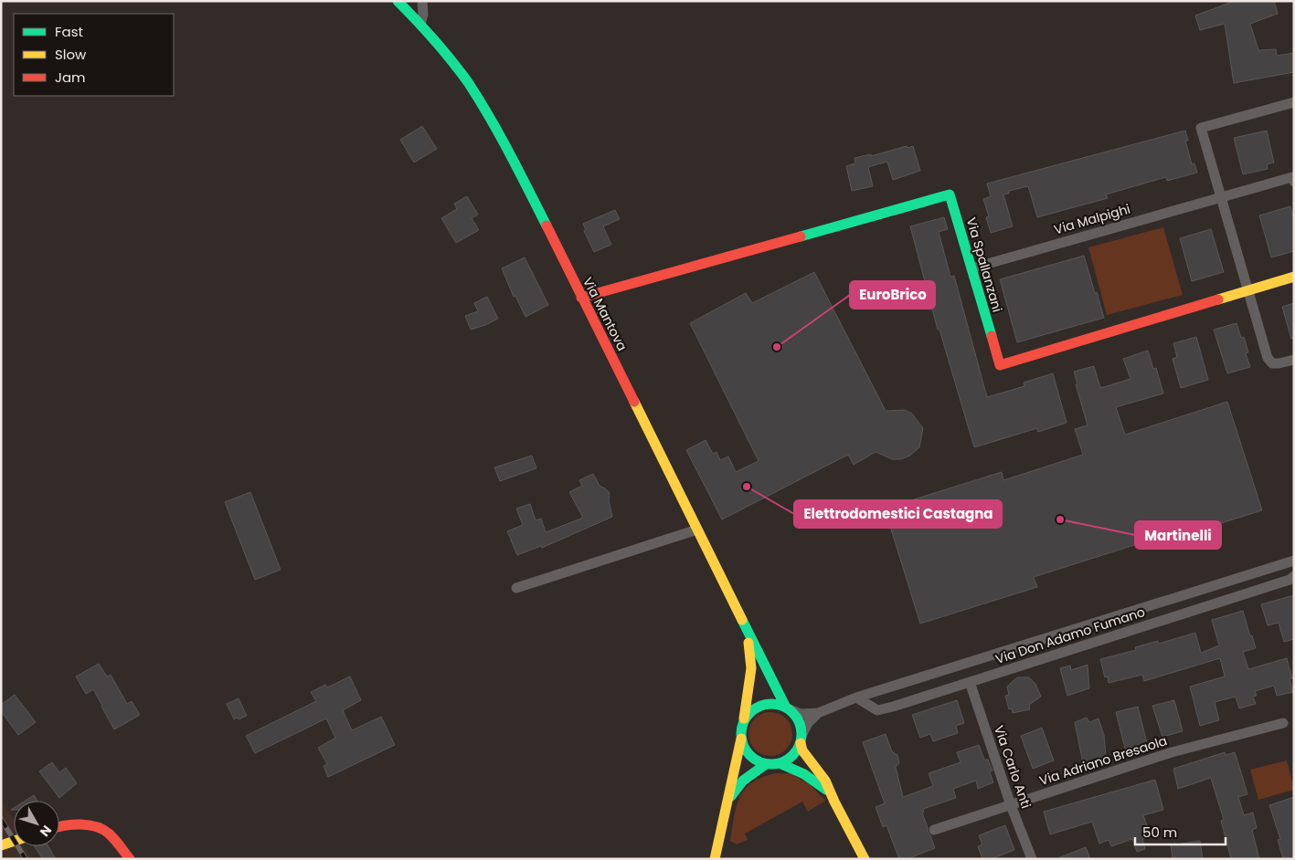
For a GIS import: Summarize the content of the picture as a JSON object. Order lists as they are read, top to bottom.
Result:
{
  "streets": {
    "main road": ["Via Spallanzani", "Via Mantova"],
    "street": [
      "Via Malpighi",
      "Via Don Adamo Fumano",
      "Via Adriano Bresaola",
      "Via Carlo Anti"
    ]
  },
  "crossings": [
    ["Via Malpighi", "Via Spallanzani"],
    ["Via Spallanzani", "Via Mantova"],
    ["Via Mantova", "Via Don Adamo Fumano"],
    ["Via Don Adamo Fumano", "Via Carlo Anti"],
    ["Via Adriano Bresaola", "Via Carlo Anti"]
  ],
  "places": ["EuroBrico", "Elettrodomestici Castagna", "Martinelli"],
  "legend": ["Fast", "Slow", "Jam"],
  "scale_bar": "50 m",
  "north": "bottom right"
}
